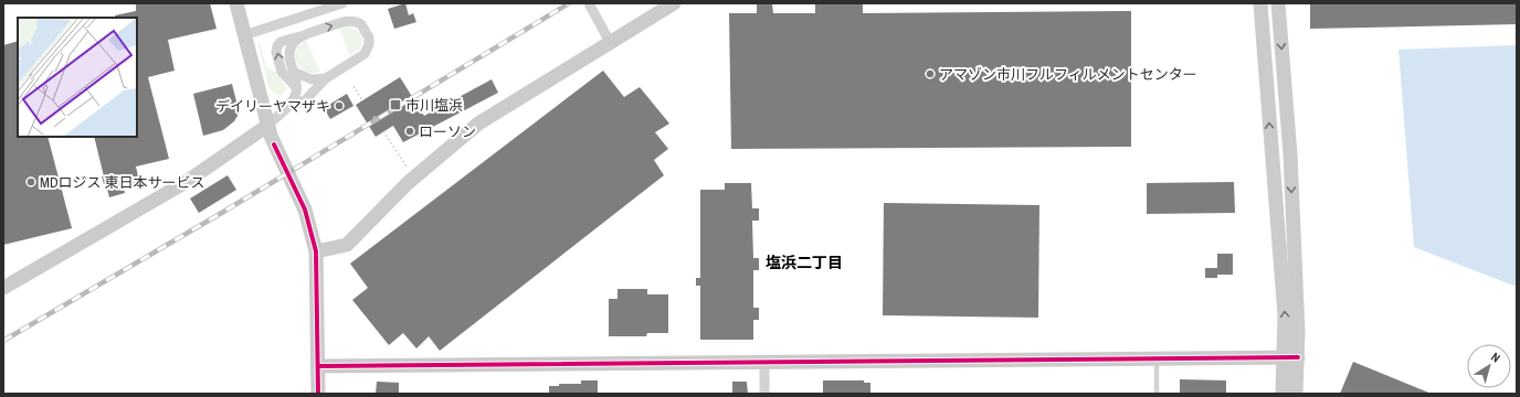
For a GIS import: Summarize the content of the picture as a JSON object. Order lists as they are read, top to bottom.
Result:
{
  "districts": ["塩浜二丁目"],
  "places": {
    "other": [
      "アマゾン市川フルフィルメントセンター",
      "デイリーヤマザキ",
      "ローソン",
      "MDロジス 東日本サービス"
    ],
    "transit": ["市川塩浜"]
  },
  "north": "top right"
}
